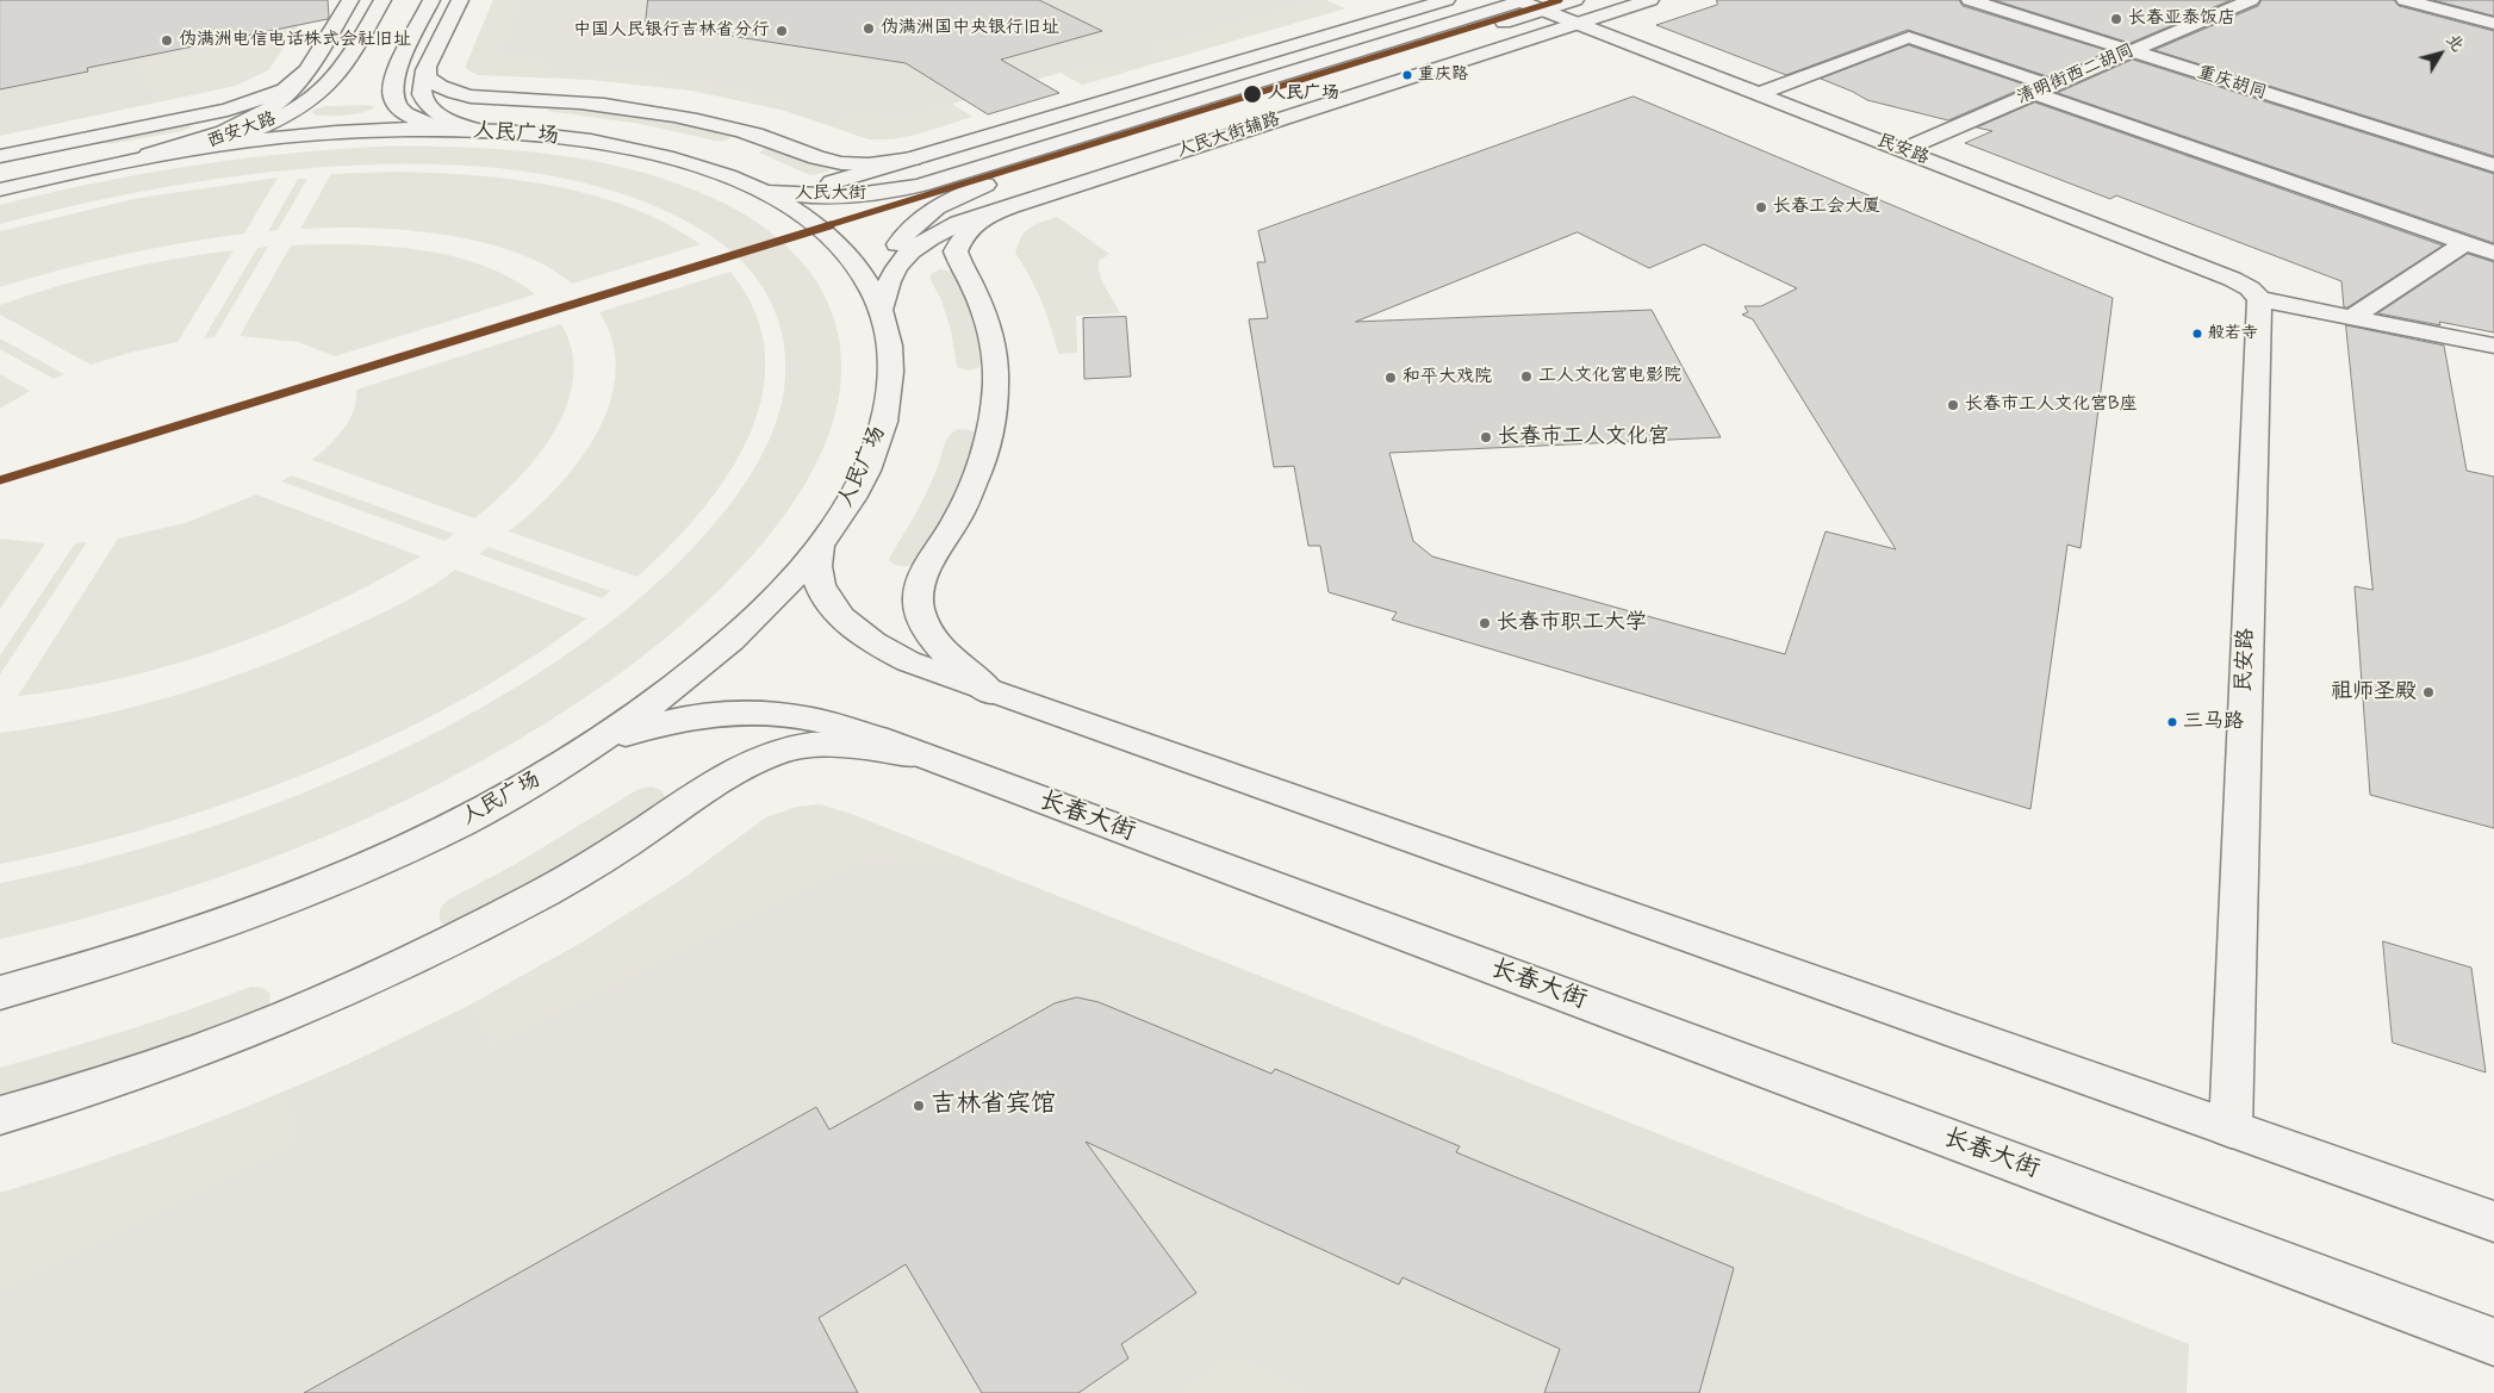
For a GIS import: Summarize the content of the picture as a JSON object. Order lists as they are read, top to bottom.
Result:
{
  "streets": {
    "main road": [
      "清明街西二胡同",
      "重庆胡同",
      "西安大路",
      "人民广场",
      "人民大街辅路",
      "民安路",
      "人民大街",
      "长春大街"
    ]
  },
  "crossings": [
    ["清明街西二胡同", "重庆胡同"],
    ["清明街西二胡同", "民安路"],
    ["西安大路", "人民广场"],
    ["人民广场", "人民大街辅路"],
    ["人民广场", "人民大街"],
    ["人民广场", "长春大街"],
    ["人民大街辅路", "民安路"],
    ["民安路", "人民大街"]
  ],
  "places": [
    "长春亚泰饭店",
    "伪满洲国中央银行旧址",
    "中国人民银行吉林省分行",
    "伪满洲电信电话株式会社旧址",
    "重庆路",
    "人民广场",
    "长春工会大厦",
    "般若寺",
    "工人文化宫电影院",
    "和平大戏院",
    "长春市工人文化宫B座",
    "长春市工人文化宫",
    "长春市职工大学",
    "祖师圣殿",
    "三马路",
    "吉林省宾馆"
  ],
  "north": "top right"
}
